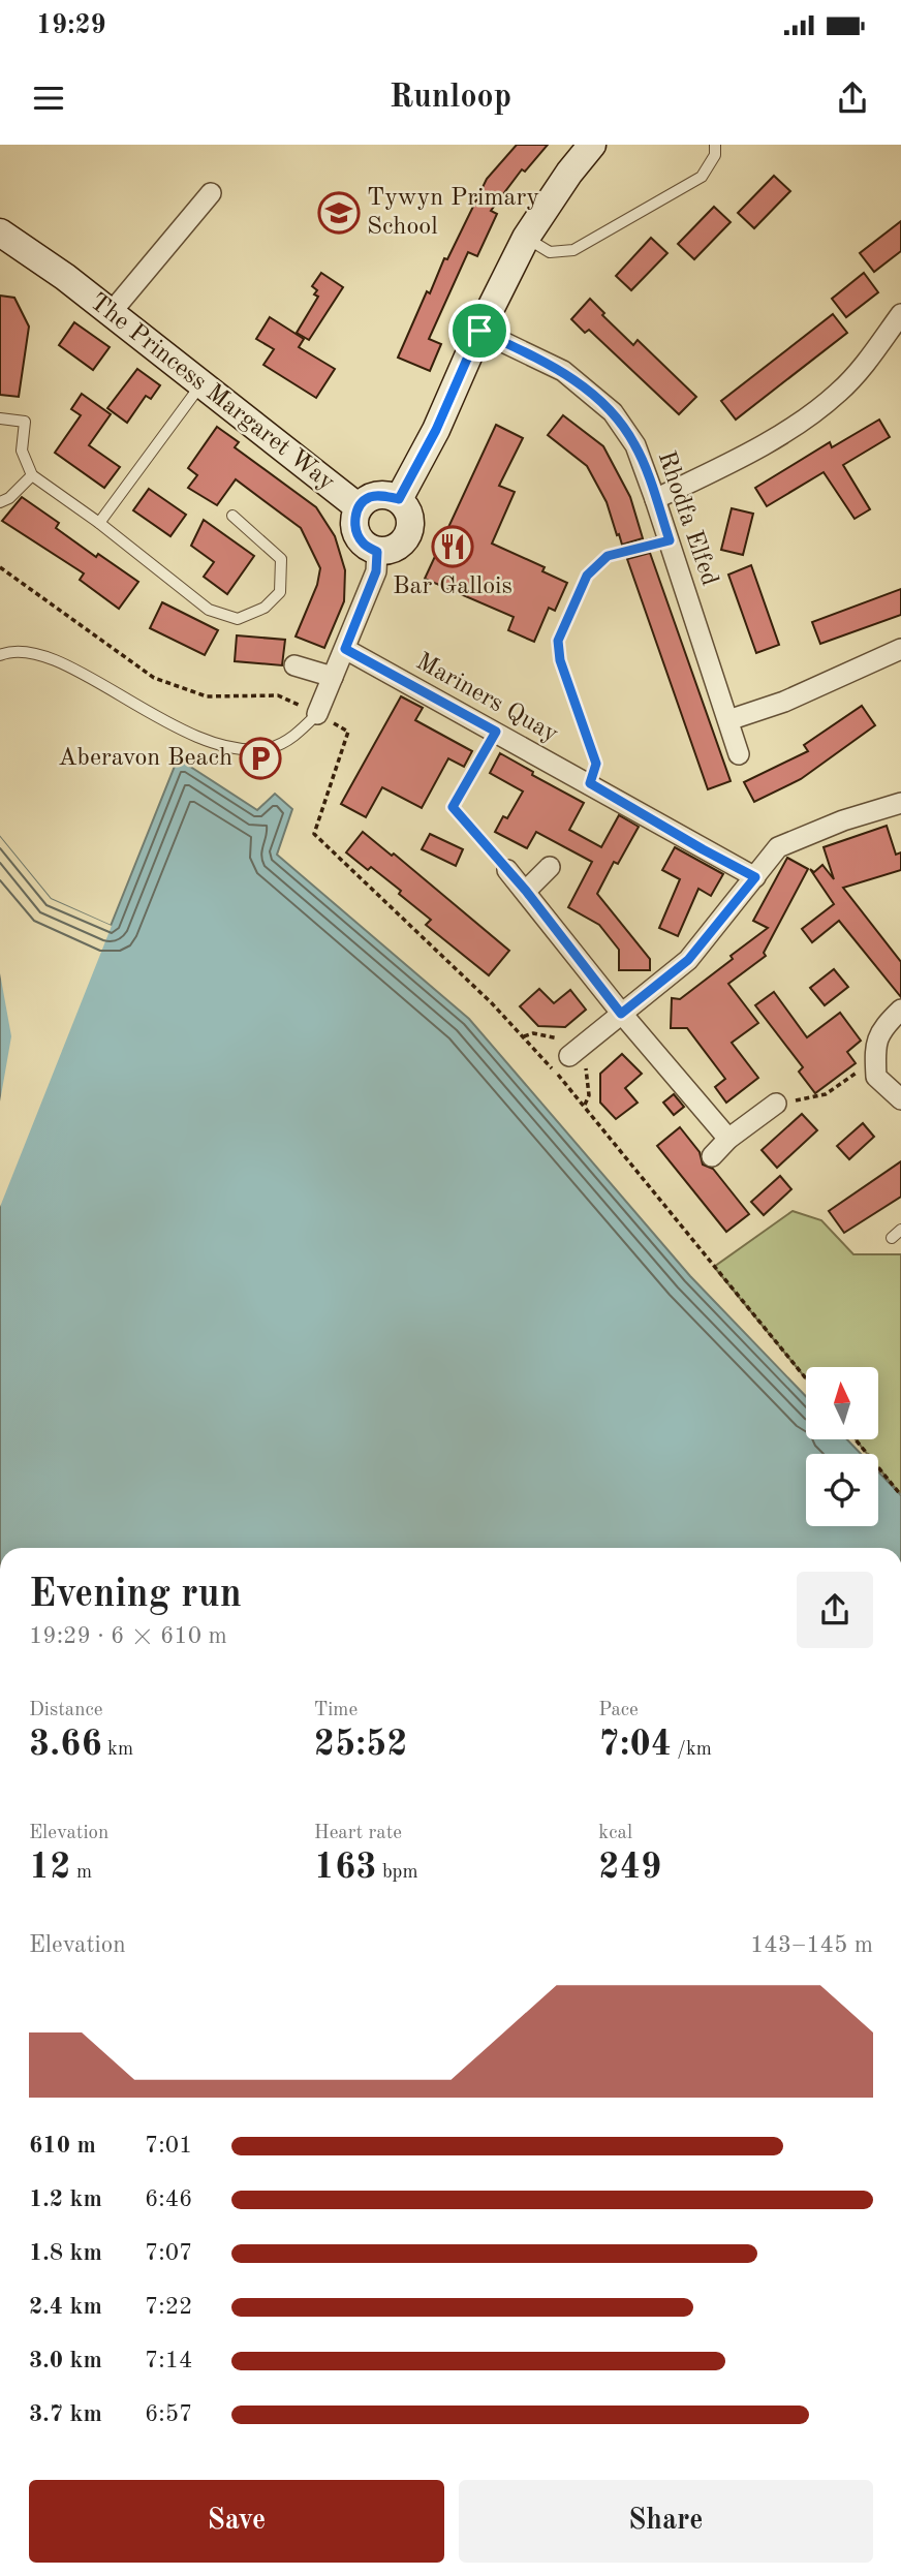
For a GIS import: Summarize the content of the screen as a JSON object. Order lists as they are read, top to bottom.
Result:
{
  "streets": {
    "street": ["The Princess Margaret Way", "Rhodfa Elfed", "Mariners Quay"]
  },
  "places": {
    "school or university": ["Tywyn Primary School"],
    "restaurant": ["Bar Gallois"],
    "parking": ["Aberavon Beach"]
  },
  "north": "top",
  "page": {
    "status": "19:29",
    "header": "Runloop",
    "heading": ["Evening run", "19:29 · 6 × 610 m"],
    "stats": [
      ["Distance", "3.66 km"],
      ["Time", "25:52"],
      ["Pace", "7:04 /km"],
      ["Elevation", "12 m"],
      ["Heart rate", "163 bpm"],
      ["kcal", "249"]
    ],
    "chart": ["Elevation", "143–145 m"],
    "list": [
      {
        "name": "610 m",
        "note": "7:01"
      },
      {
        "name": "1.2 km",
        "note": "6:46"
      },
      {
        "name": "1.8 km",
        "note": "7:07"
      },
      {
        "name": "2.4 km",
        "note": "7:22"
      },
      {
        "name": "3.0 km",
        "note": "7:14"
      },
      {
        "name": "3.7 km",
        "note": "6:57"
      }
    ],
    "buttons": ["Save", "Share"]
  }
}
